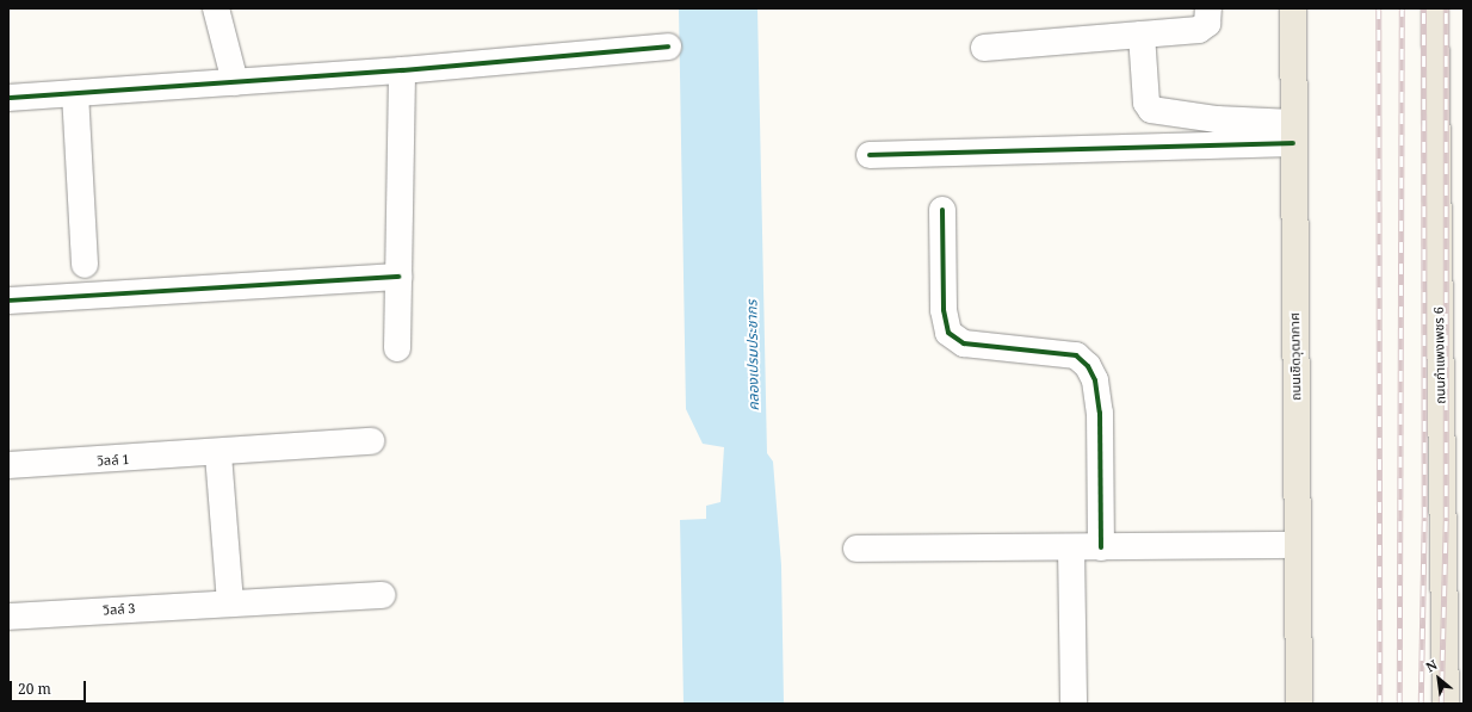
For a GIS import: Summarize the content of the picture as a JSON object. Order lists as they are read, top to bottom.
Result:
{
  "streets": {
    "main road": ["ถนนกำแพงเพชร 6", "ถนนเชิดวุฒากาศ"],
    "street": ["วิลล์ 1", "วิลล์ 3"]
  },
  "water": ["คลองเปรมประชากร"],
  "scale_bar": "20 m",
  "north": "top left"
}
